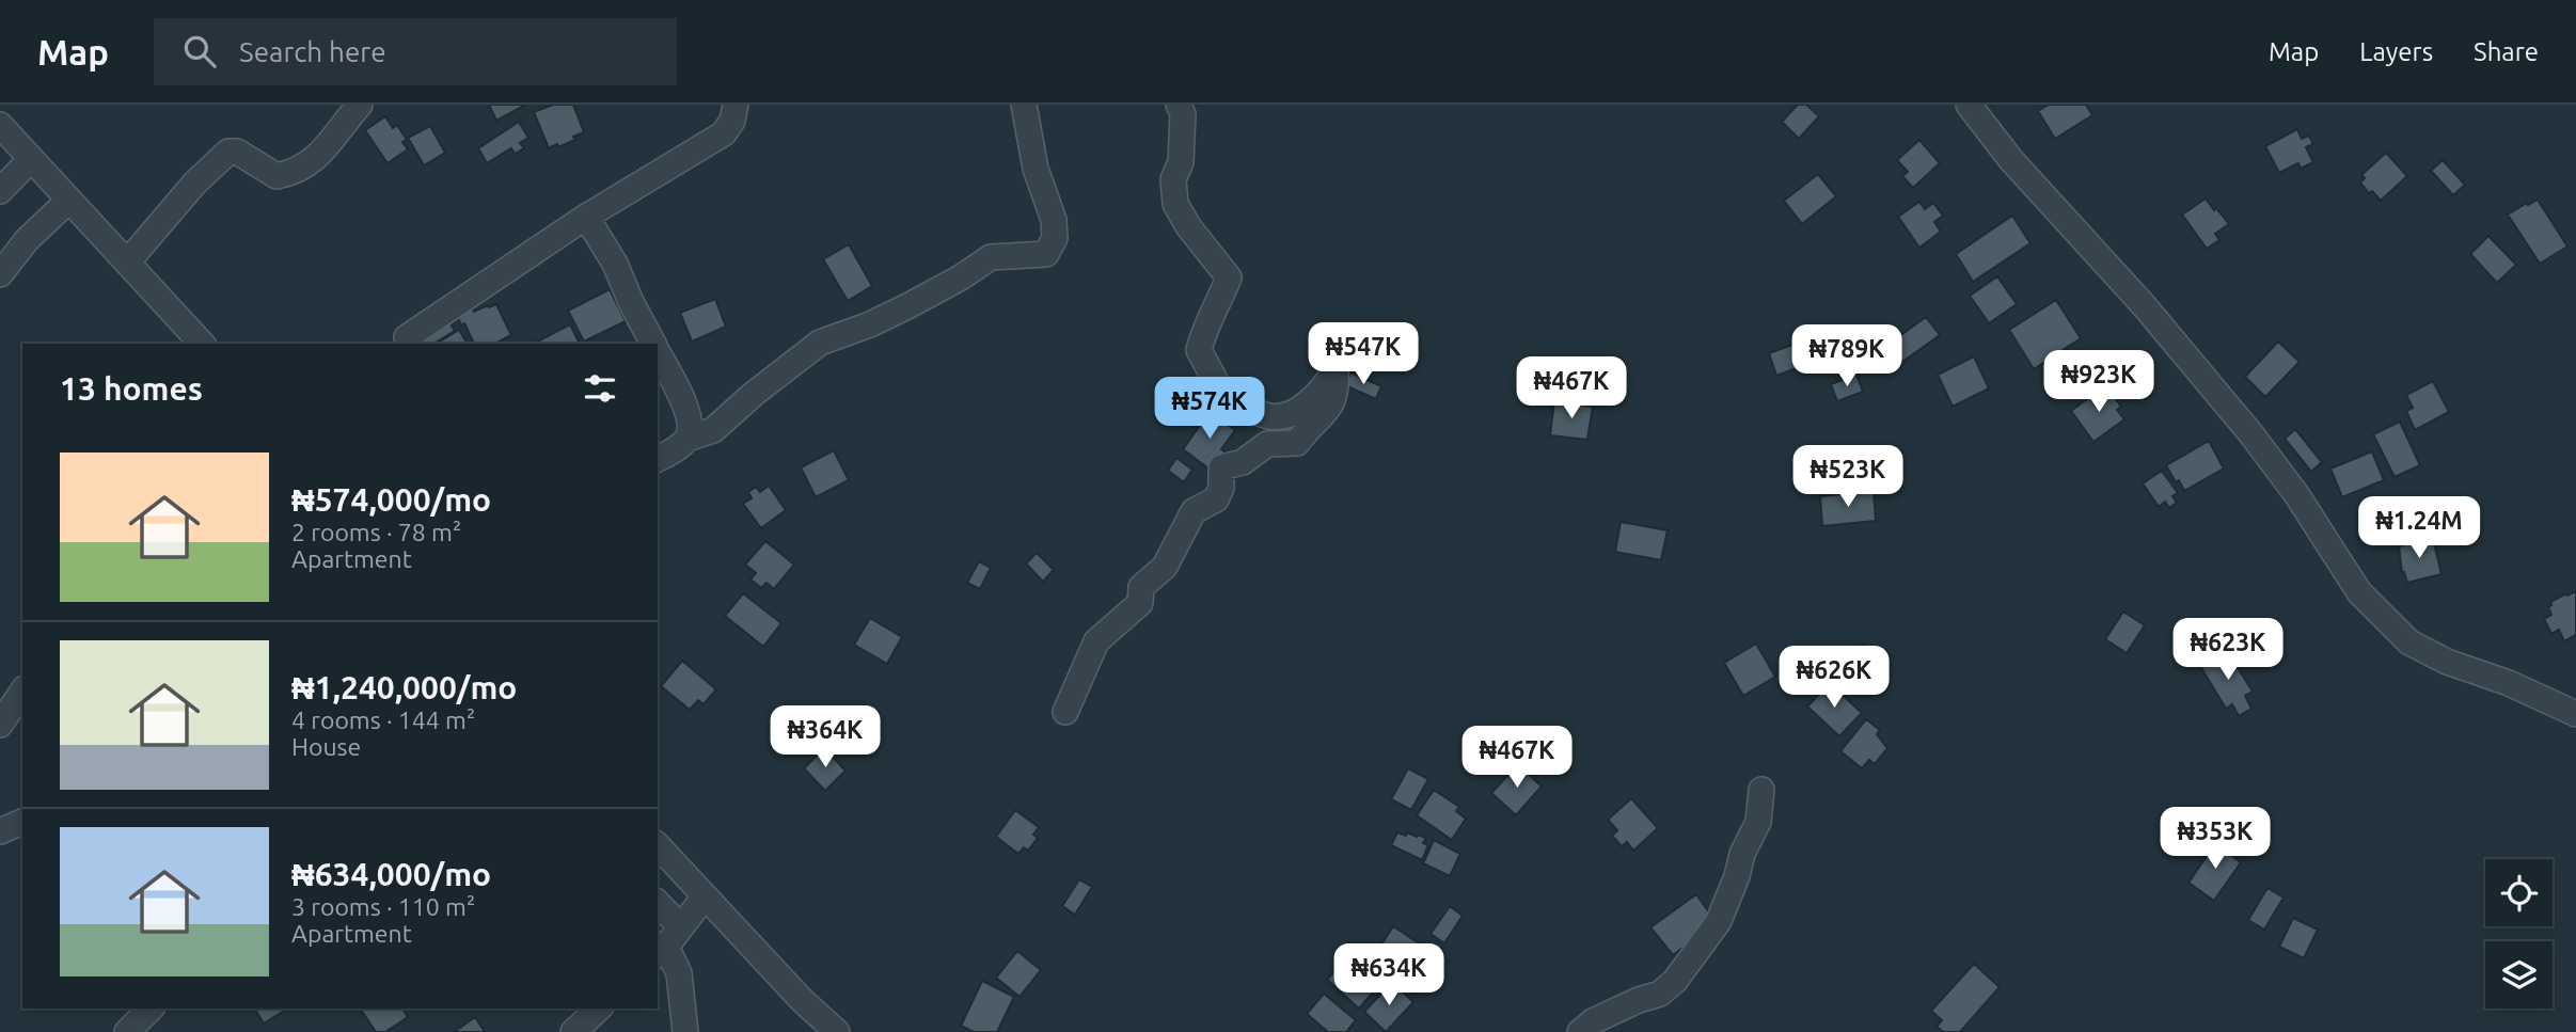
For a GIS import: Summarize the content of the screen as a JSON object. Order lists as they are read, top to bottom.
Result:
{
  "page": {
    "header": "Map",
    "search": "Search here",
    "nav": ["Map", "Layers", "Share"],
    "price": [
      "₦547K",
      "₦789K",
      "₦923K",
      "₦467K",
      "₦574K",
      "₦523K",
      "₦1.24M",
      "₦623K",
      "₦626K",
      "₦364K",
      "₦467K",
      "₦353K",
      "₦634K"
    ],
    "heading": "13 homes",
    "list": [
      {
        "name": "₦574,000/mo",
        "note": "2 rooms · 78 m² · Apartment"
      },
      {
        "name": "₦1,240,000/mo",
        "note": "4 rooms · 144 m² · House"
      },
      {
        "name": "₦634,000/mo",
        "note": "3 rooms · 110 m² · Apartment"
      }
    ]
  }
}
